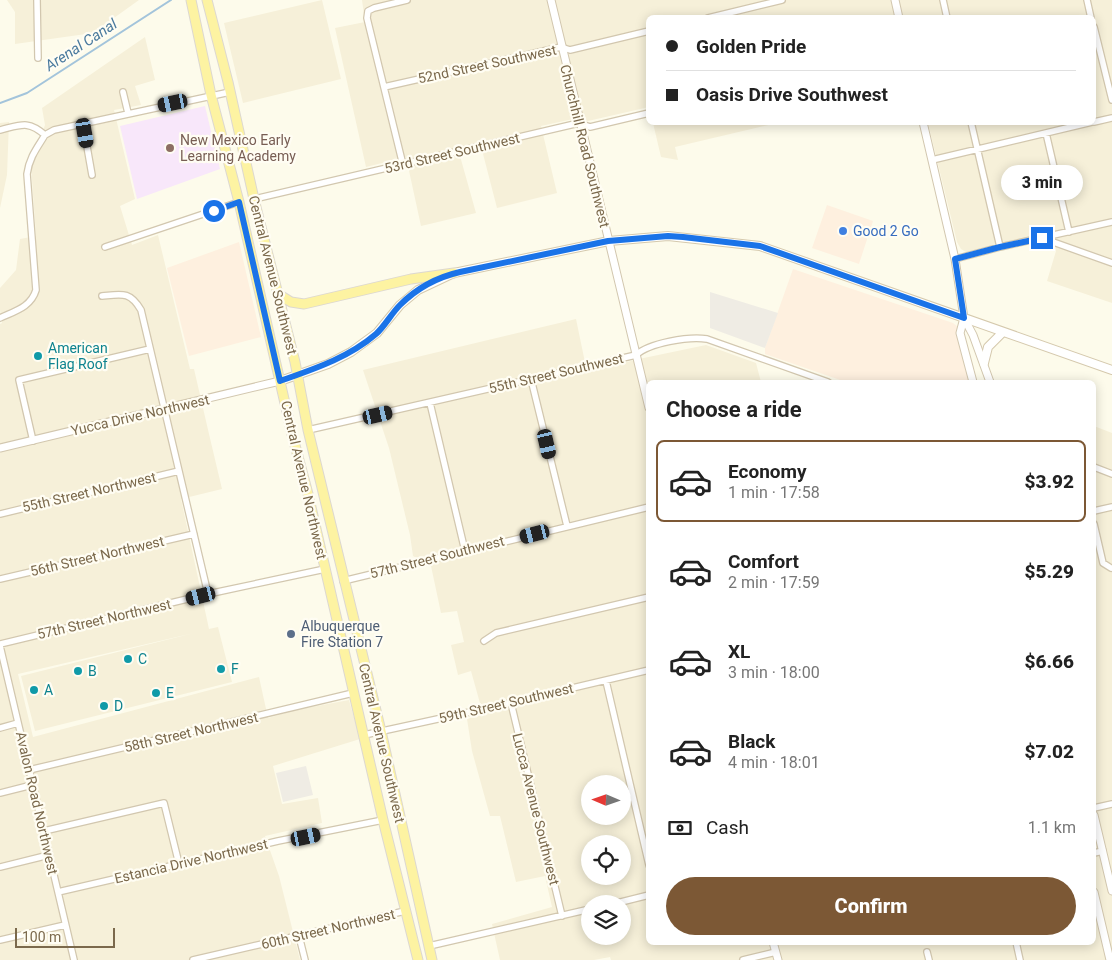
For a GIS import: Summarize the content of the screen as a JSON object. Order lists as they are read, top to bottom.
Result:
{
  "streets": {
    "main road": ["Central Avenue Southwest", "Central Avenue Northwest"],
    "street": [
      "52nd Street Southwest",
      "Churchhill Road Southwest",
      "53rd Street Southwest",
      "55th Street Southwest",
      "Yucca Drive Northwest",
      "55th Street Northwest",
      "56th Street Northwest",
      "57th Street Southwest",
      "57th Street Northwest",
      "59th Street Southwest",
      "58th Street Northwest",
      "Avalon Road Northwest",
      "Lucca Avenue Southwest",
      "Estancia Drive Northwest",
      "60th Street Northwest"
    ]
  },
  "crossings": [
    ["52nd Street Southwest", "Churchhill Road Southwest"],
    ["Churchhill Road Southwest", "53rd Street Southwest"],
    ["Churchhill Road Southwest", "55th Street Southwest"],
    ["53rd Street Southwest", "Central Avenue Southwest"],
    ["Central Avenue Southwest", "55th Street Southwest"],
    ["Central Avenue Southwest", "57th Street Southwest"],
    ["Central Avenue Southwest", "59th Street Southwest"],
    ["Yucca Drive Northwest", "Central Avenue Northwest"],
    ["Central Avenue Northwest", "57th Street Northwest"],
    ["Central Avenue Northwest", "59th Street Southwest"],
    ["Central Avenue Northwest", "58th Street Northwest"],
    ["Central Avenue Northwest", "Estancia Drive Northwest"],
    ["Central Avenue Northwest", "60th Street Northwest"],
    ["57th Street Northwest", "Avalon Road Northwest"],
    ["59th Street Southwest", "Lucca Avenue Southwest"],
    ["58th Street Northwest", "Avalon Road Northwest"],
    ["Avalon Road Northwest", "Estancia Drive Northwest"]
  ],
  "water": ["Arenal Canal"],
  "places": [
    "New Mexico Early Learning Academy",
    "Good 2 Go",
    "American Flag Roof",
    "Albuquerque Fire Station 7",
    "C",
    "F",
    "B",
    "A",
    "E",
    "D"
  ],
  "scale_bar": "100 m",
  "north": "left",
  "page": {
    "banner": ["Golden Pride", "Oasis Drive Southwest"],
    "bubble": "3 min",
    "heading": "Choose a ride",
    "list": [
      {
        "name": "Economy",
        "note": "1 min · 17:58",
        "value": "$3.92"
      },
      {
        "name": "Comfort",
        "note": "2 min · 17:59",
        "value": "$5.29"
      },
      {
        "name": "XL",
        "note": "3 min · 18:00",
        "value": "$6.66"
      },
      {
        "name": "Black",
        "note": "4 min · 18:01",
        "value": "$7.02"
      }
    ],
    "pay": ["Cash", "1.1 km"],
    "buttons": "Confirm",
    "scale": "100 m"
  }
}
